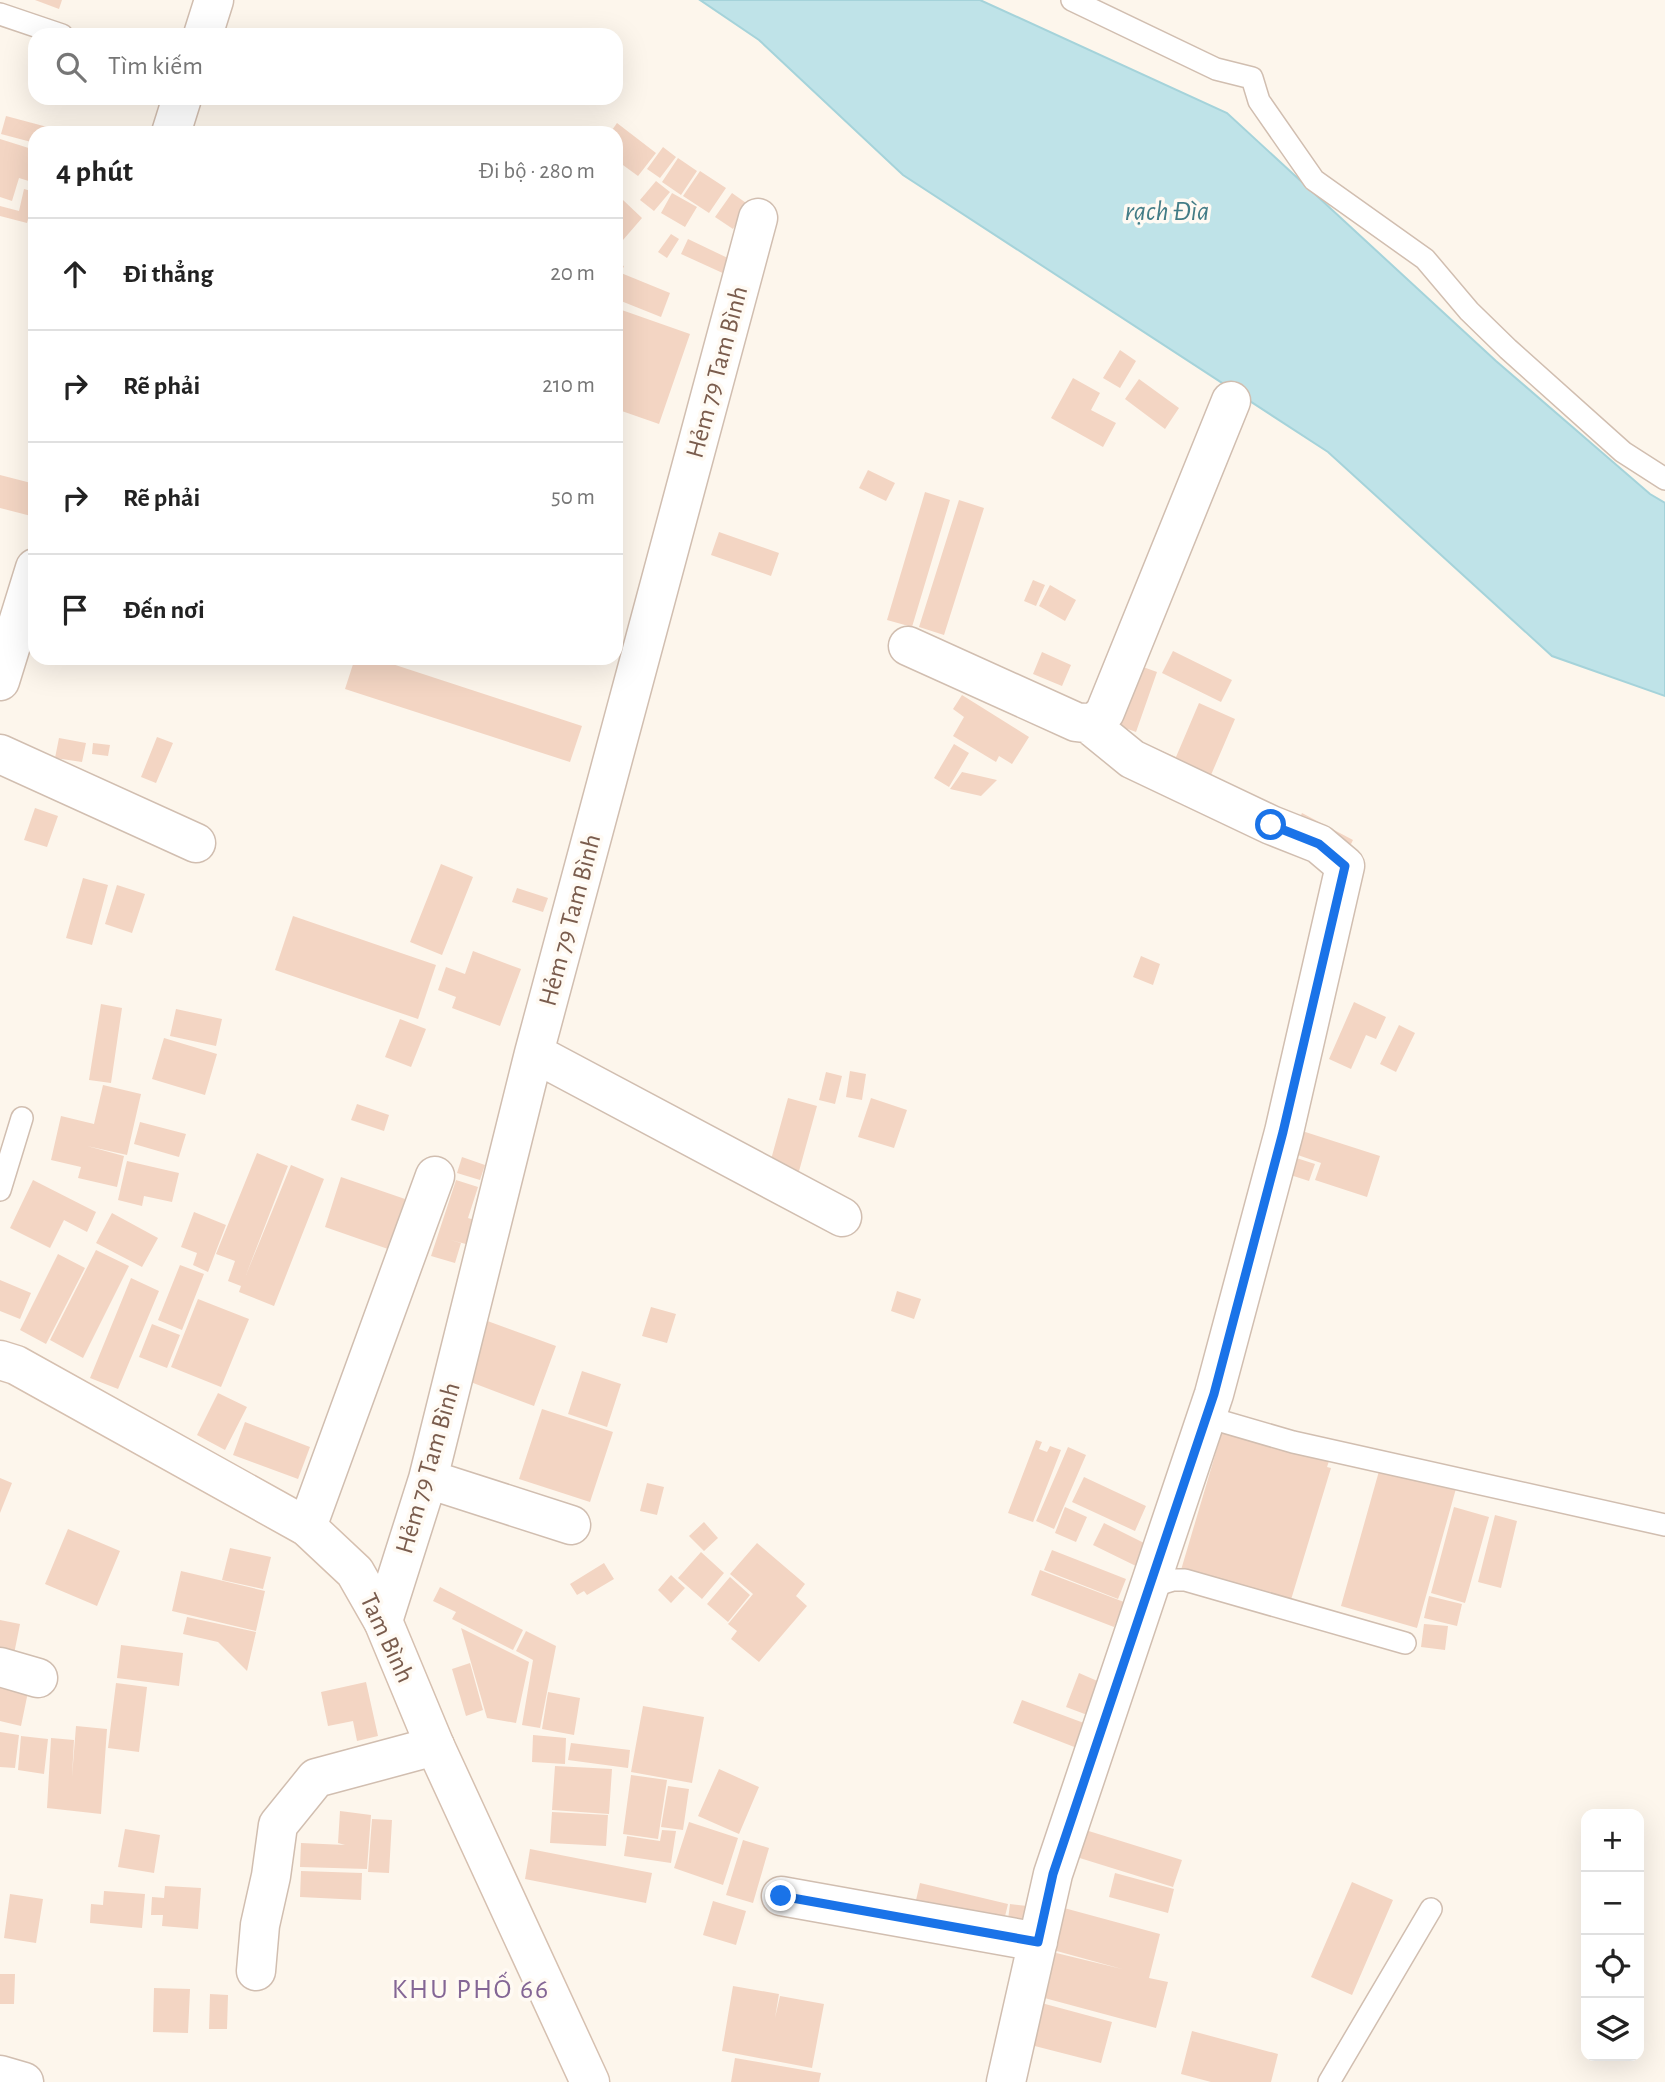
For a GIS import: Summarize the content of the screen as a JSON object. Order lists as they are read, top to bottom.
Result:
{
  "streets": {
    "street": ["Hẻm 79 Tam Bình", "Tam Bình"]
  },
  "crossings": [
    ["Hẻm 79 Tam Bình", "Tam Bình"]
  ],
  "districts": ["KHU PHỐ 66"],
  "water": ["rạch Đìa"],
  "page": {
    "search": "Tìm kiếm",
    "heading": ["4 phút", "Đi bộ · 280 m"],
    "list": [
      ["Đi thẳng", "20 m"],
      ["Rẽ phải", "210 m"],
      ["Rẽ phải", "50 m"],
      "Đến nơi"
    ],
    "map_buttons": ["+", "−"]
  }
}
